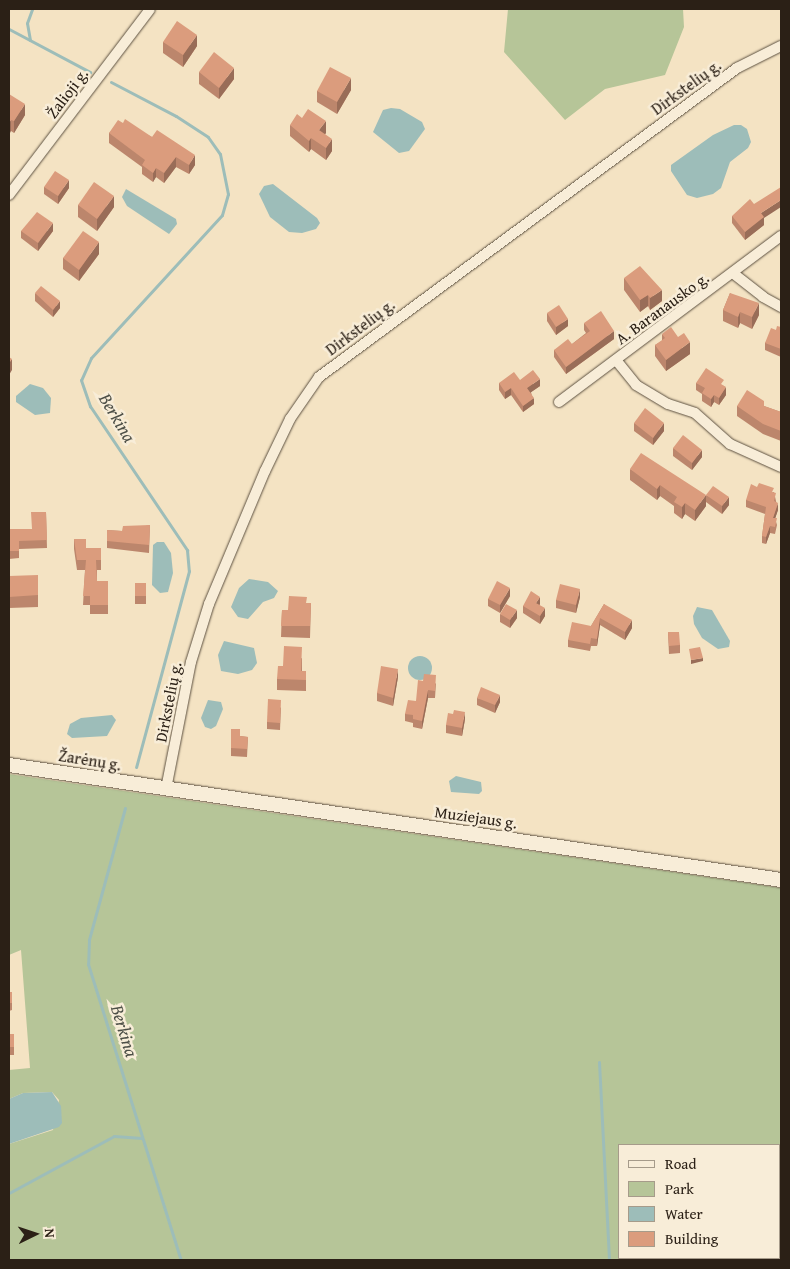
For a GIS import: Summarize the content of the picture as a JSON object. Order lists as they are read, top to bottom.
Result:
{
  "streets": {
    "main road": ["Žarėnų g.", "Muziejaus g."],
    "street": ["Dirkstelių g.", "Žalioji g.", "A. Baranausko g."]
  },
  "crossings": [
    ["Dirkstelių g.", "Žarėnų g."],
    ["Dirkstelių g.", "Muziejaus g."],
    ["Žarėnų g.", "Muziejaus g."]
  ],
  "water": ["Berkina"],
  "legend": [
    "Road",
    "Park",
    "Water",
    "Building"
  ],
  "north": "right"
}
